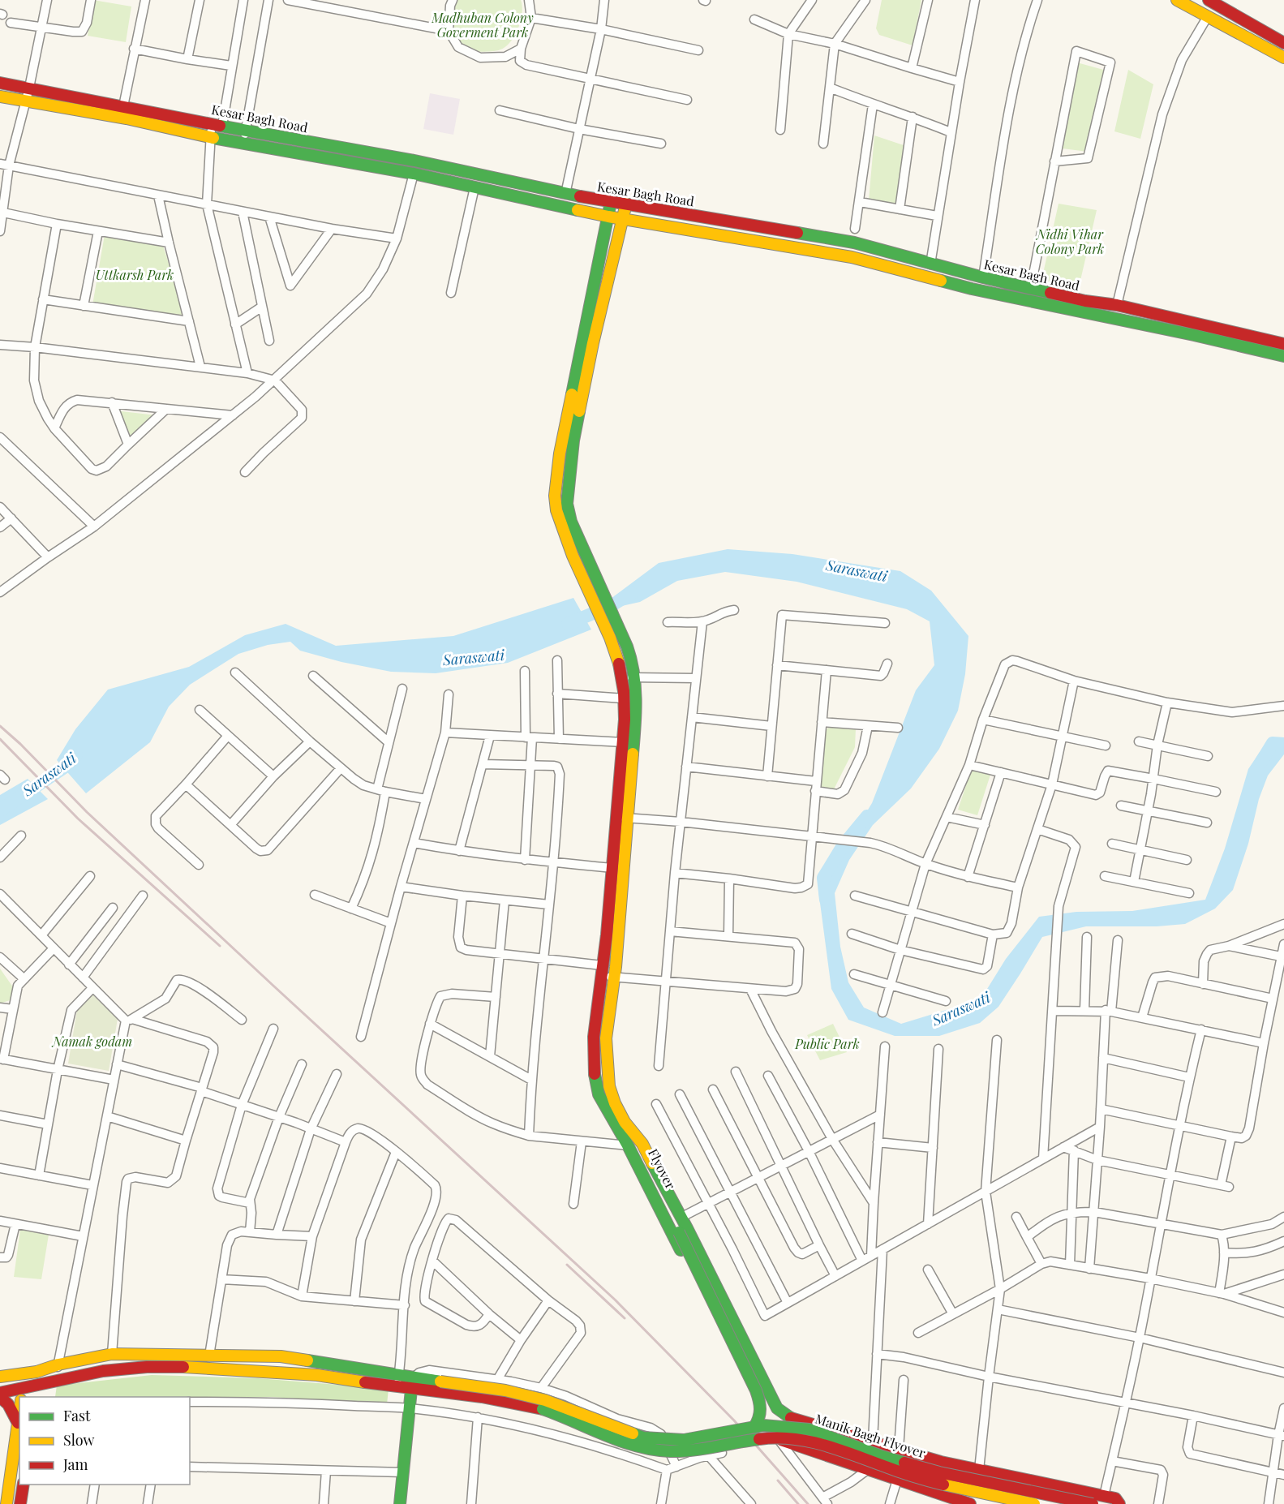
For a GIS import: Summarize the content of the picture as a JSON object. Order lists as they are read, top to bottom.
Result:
{
  "streets": {
    "main road": ["Kesar Bagh Road", "Flyover", "Manik Bagh Flyover"]
  },
  "crossings": [
    ["Flyover", "Manik Bagh Flyover"]
  ],
  "water": ["Saraswati"],
  "parks": [
    "Madhuban Colony Goverment Park",
    "Nidhi Vihar Colony Park",
    "Uttkarsh Park",
    "Namak godam",
    "Public Park"
  ],
  "legend": ["Fast", "Slow", "Jam"]
}
